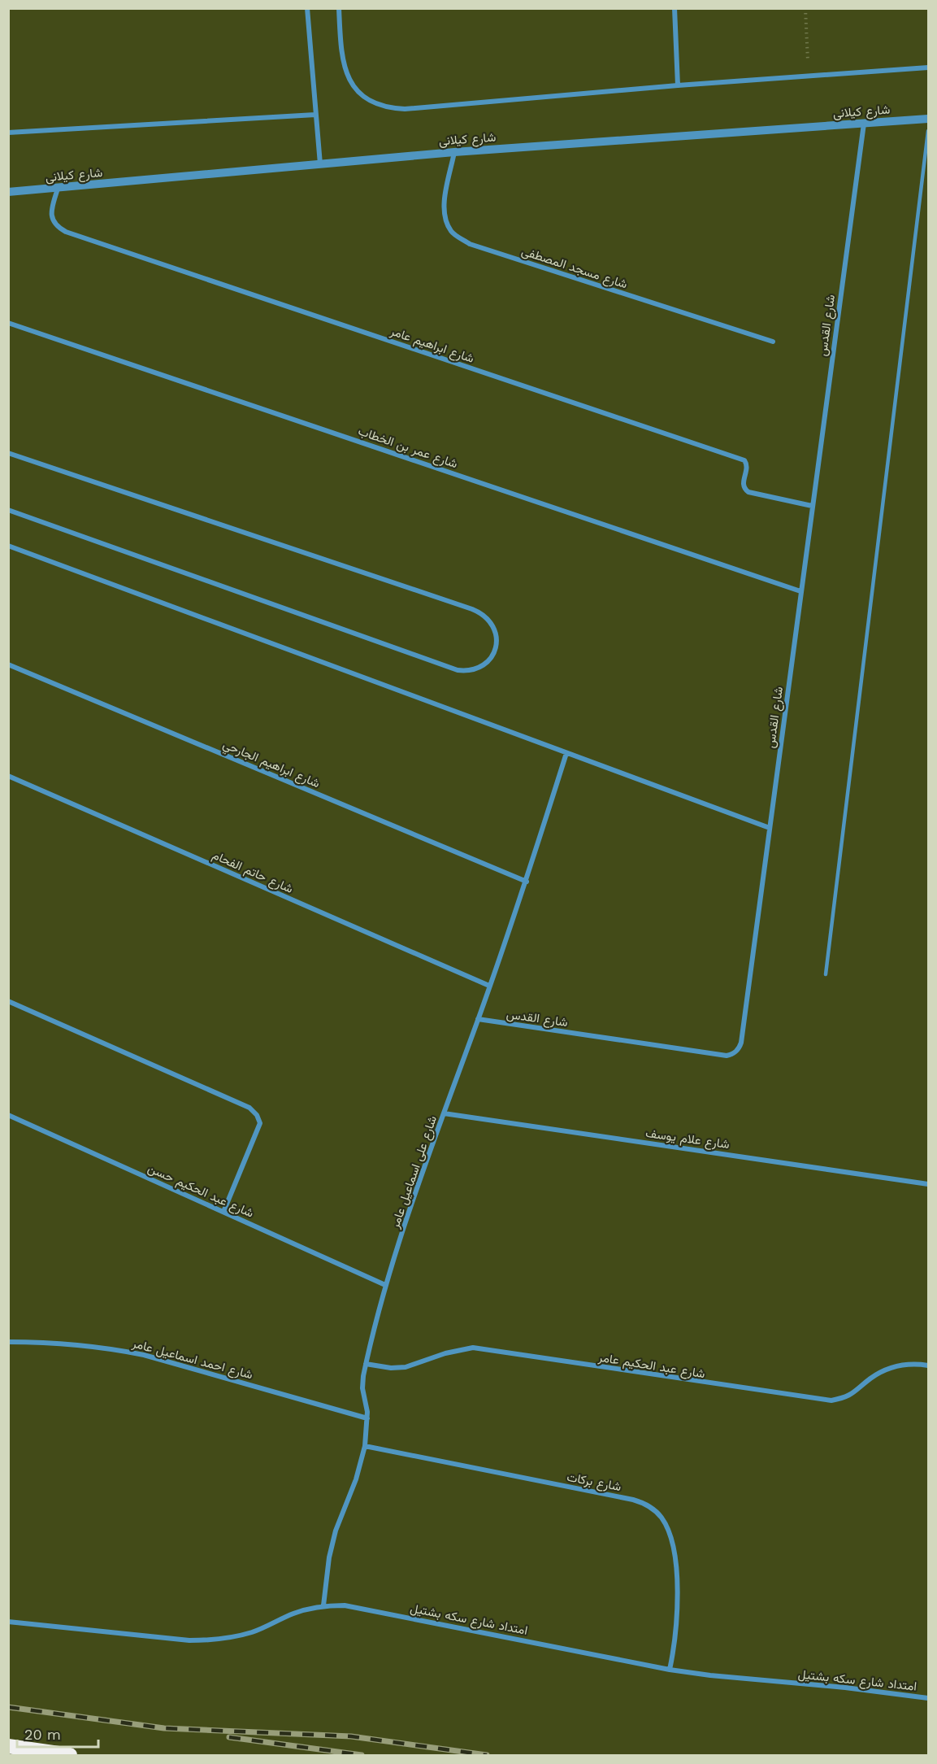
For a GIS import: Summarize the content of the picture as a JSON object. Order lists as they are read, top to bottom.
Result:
{
  "streets": {
    "street": [
      "شارع كيلانى",
      "شارع مسجد المصطفى",
      "شارع القدس",
      "شارع ابراهيم عامر",
      "شارع عمر بن الخطاب",
      "شارع ابراهيم الجارحي",
      "شارع حاتم الفحام",
      "شارع علام يوسف",
      "شارع على اسماعيل عامر",
      "شارع عبد الحكيم حسن",
      "شارع احمد اسماعيل عامر",
      "شارع عبد الحكيم عامر",
      "شارع بركات",
      "امتداد شارع سكه بشتيل"
    ]
  },
  "crossings": [
    ["شارع كيلانى", "شارع مسجد المصطفى"],
    ["شارع كيلانى", "شارع القدس"],
    ["شارع كيلانى", "شارع ابراهيم عامر"],
    ["شارع القدس", "شارع ابراهيم عامر"],
    ["شارع القدس", "شارع عمر بن الخطاب"],
    ["شارع القدس", "شارع على اسماعيل عامر"],
    ["شارع ابراهيم الجارحي", "شارع على اسماعيل عامر"],
    ["شارع حاتم الفحام", "شارع على اسماعيل عامر"],
    ["شارع علام يوسف", "شارع على اسماعيل عامر"],
    ["شارع على اسماعيل عامر", "شارع عبد الحكيم حسن"],
    ["شارع على اسماعيل عامر", "شارع احمد اسماعيل عامر"],
    ["شارع على اسماعيل عامر", "شارع عبد الحكيم عامر"],
    ["شارع على اسماعيل عامر", "شارع بركات"],
    ["شارع على اسماعيل عامر", "امتداد شارع سكه بشتيل"],
    ["شارع بركات", "امتداد شارع سكه بشتيل"]
  ],
  "scale_bar": "20 m"
}
